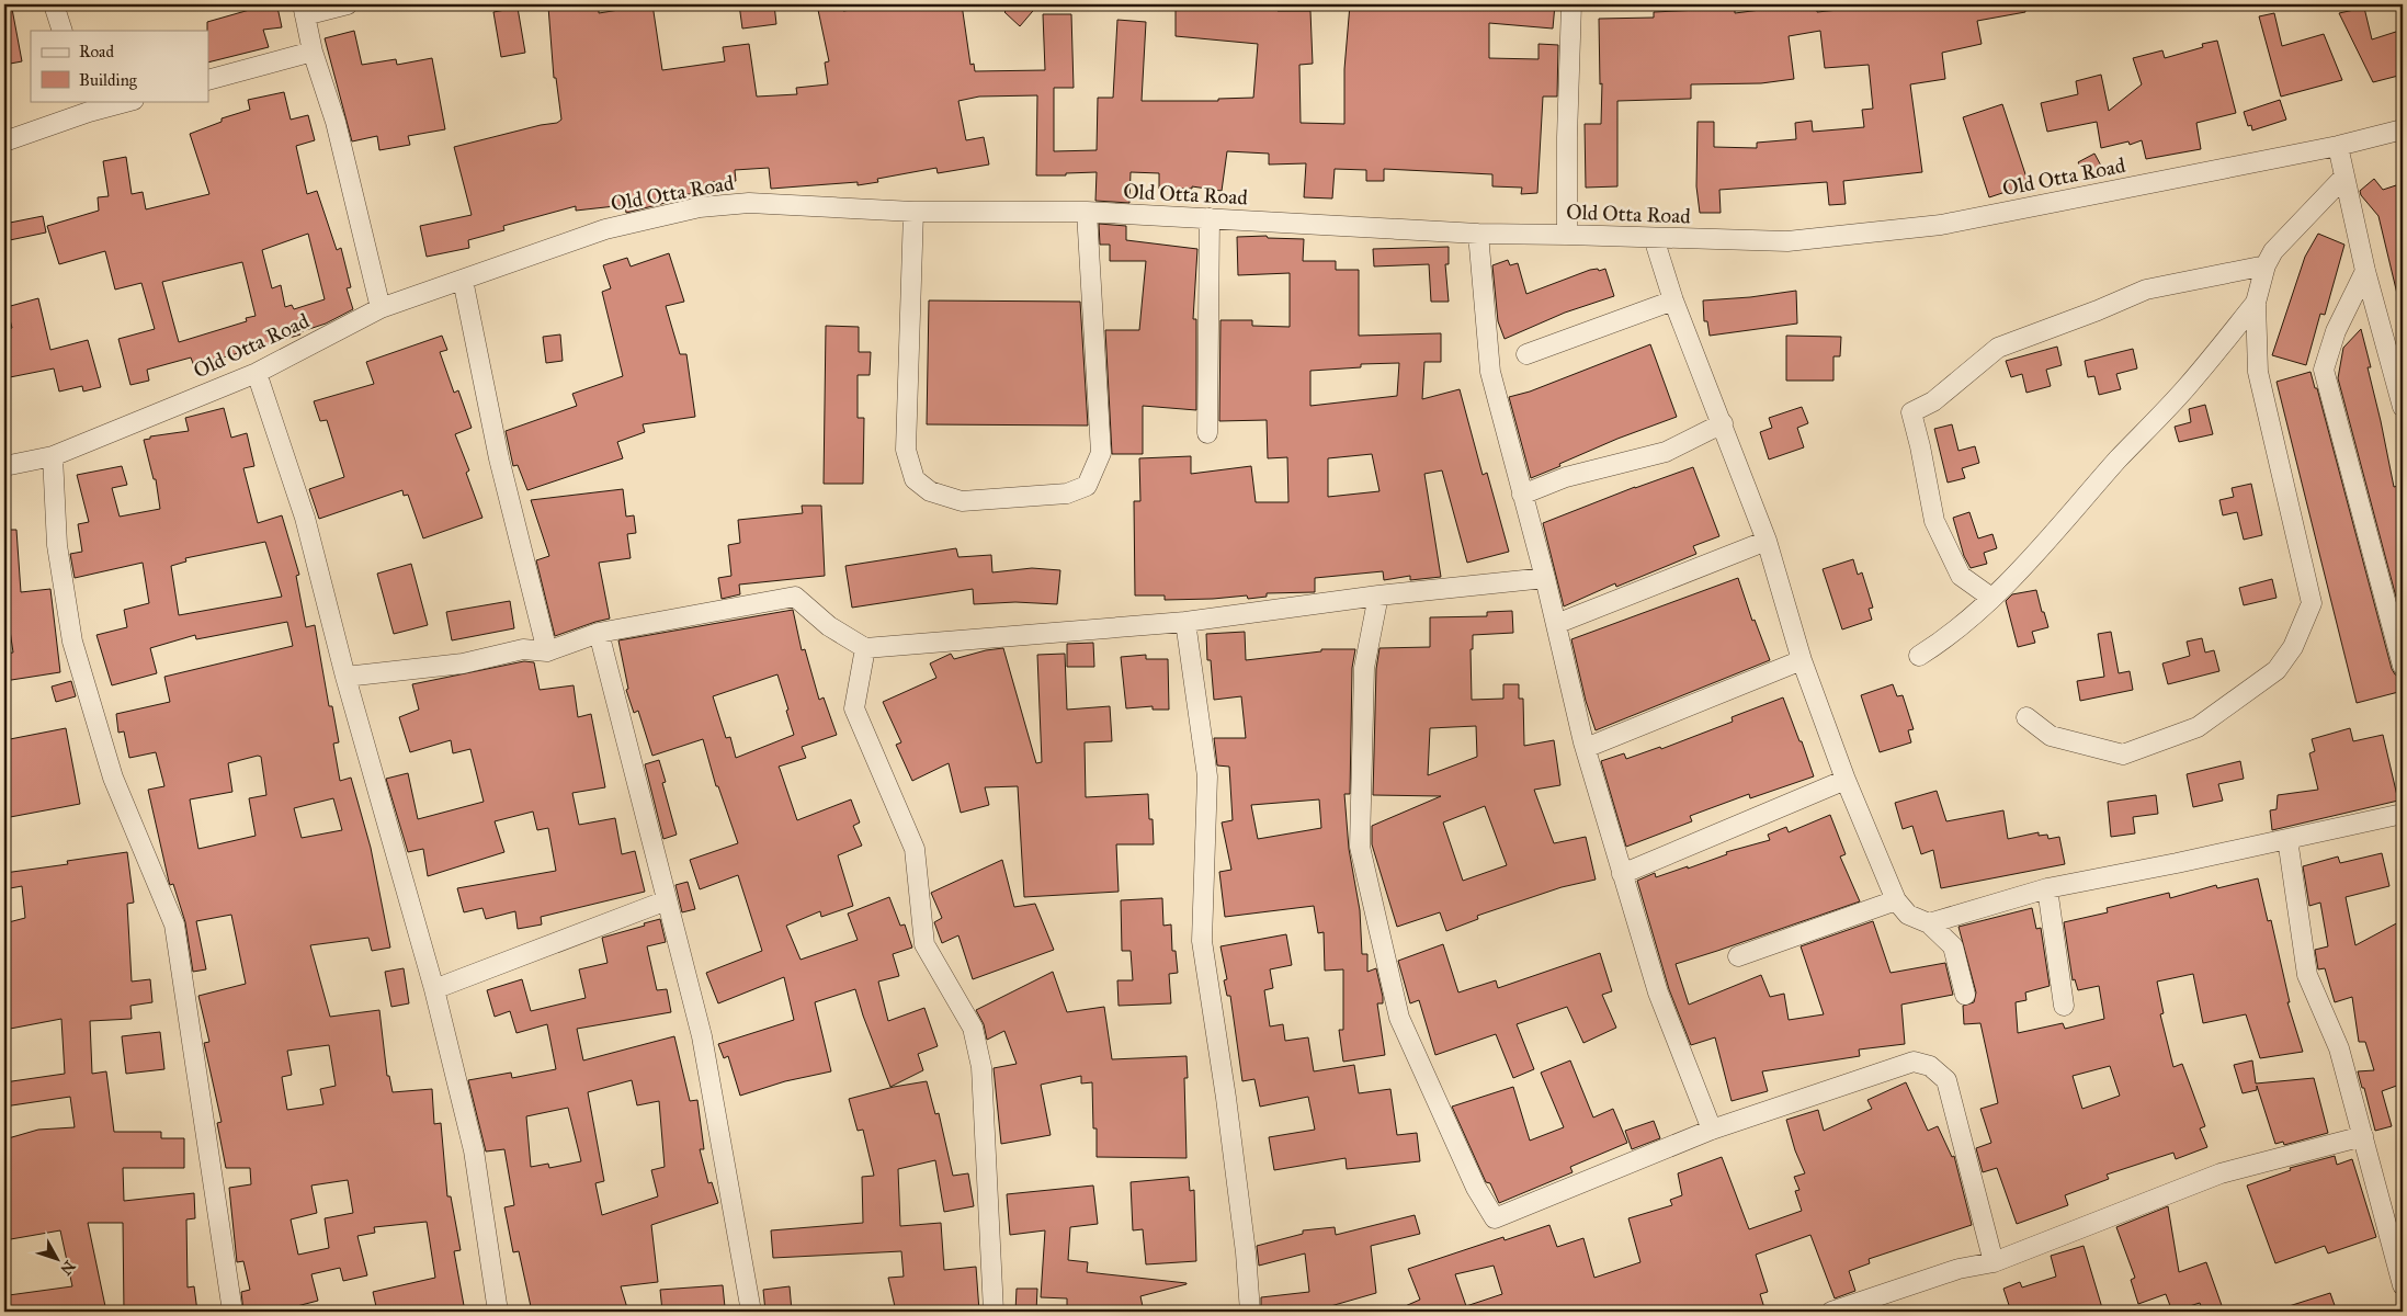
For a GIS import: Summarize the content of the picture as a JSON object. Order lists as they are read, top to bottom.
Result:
{
  "streets": {
    "street": ["Old Otta Road"]
  },
  "legend": ["Road", "Building"],
  "north": "bottom right"
}
